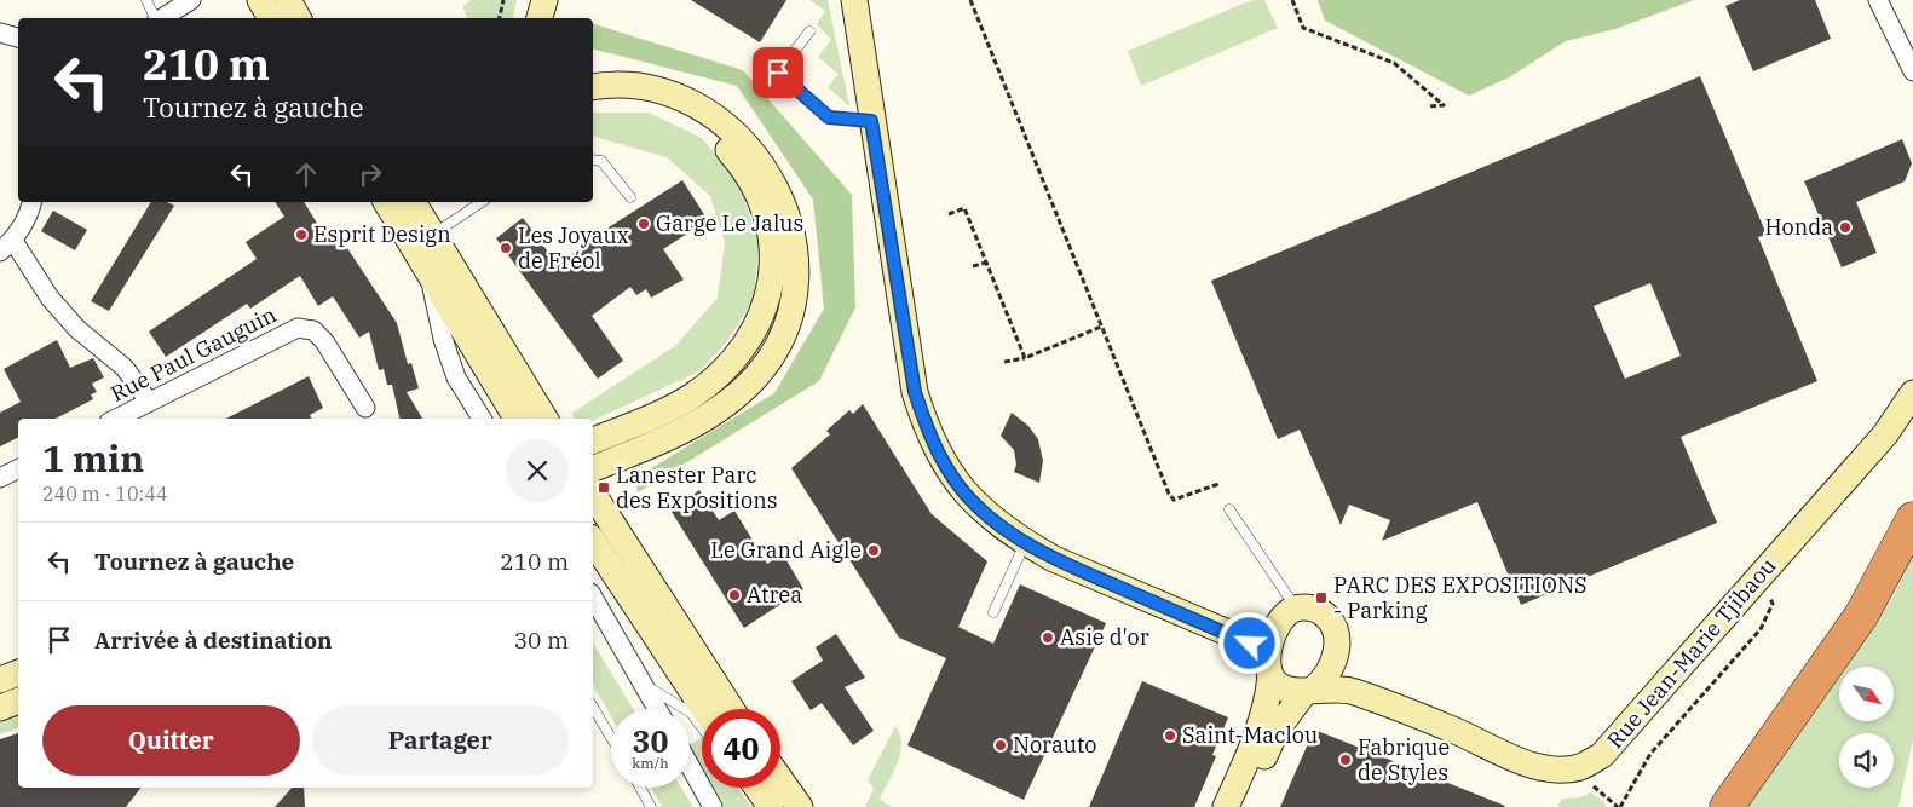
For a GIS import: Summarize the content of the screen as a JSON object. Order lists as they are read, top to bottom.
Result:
{
  "streets": {
    "street": ["Rue Paul Gauguin", "Rue Jean-Marie Tjibaou"]
  },
  "places": {
    "other": [
      "Garge Le Jalus",
      "Honda",
      "Esprit Design",
      "Les Joyaux de Fréol",
      "Le Grand Aigle",
      "Atrea",
      "Asie d'or",
      "Saint-Maclou",
      "Norauto",
      "Fabrique de Styles"
    ],
    "transit": ["Lanester Parc des Expositions", "PARC DES EXPOSITIONS - Parking"]
  },
  "north": "bottom right",
  "page": {
    "turn": ["210 m", "Tournez à gauche"],
    "heading": ["1 min", "240 m · 10:44"],
    "list": [
      {
        "name": "Tournez à gauche",
        "value": "210 m"
      },
      {
        "name": "Arrivée à destination",
        "value": "30 m"
      }
    ],
    "buttons": ["Quitter", "Partager"],
    "speed": "30 km/h",
    "limit": "40"
  }
}
